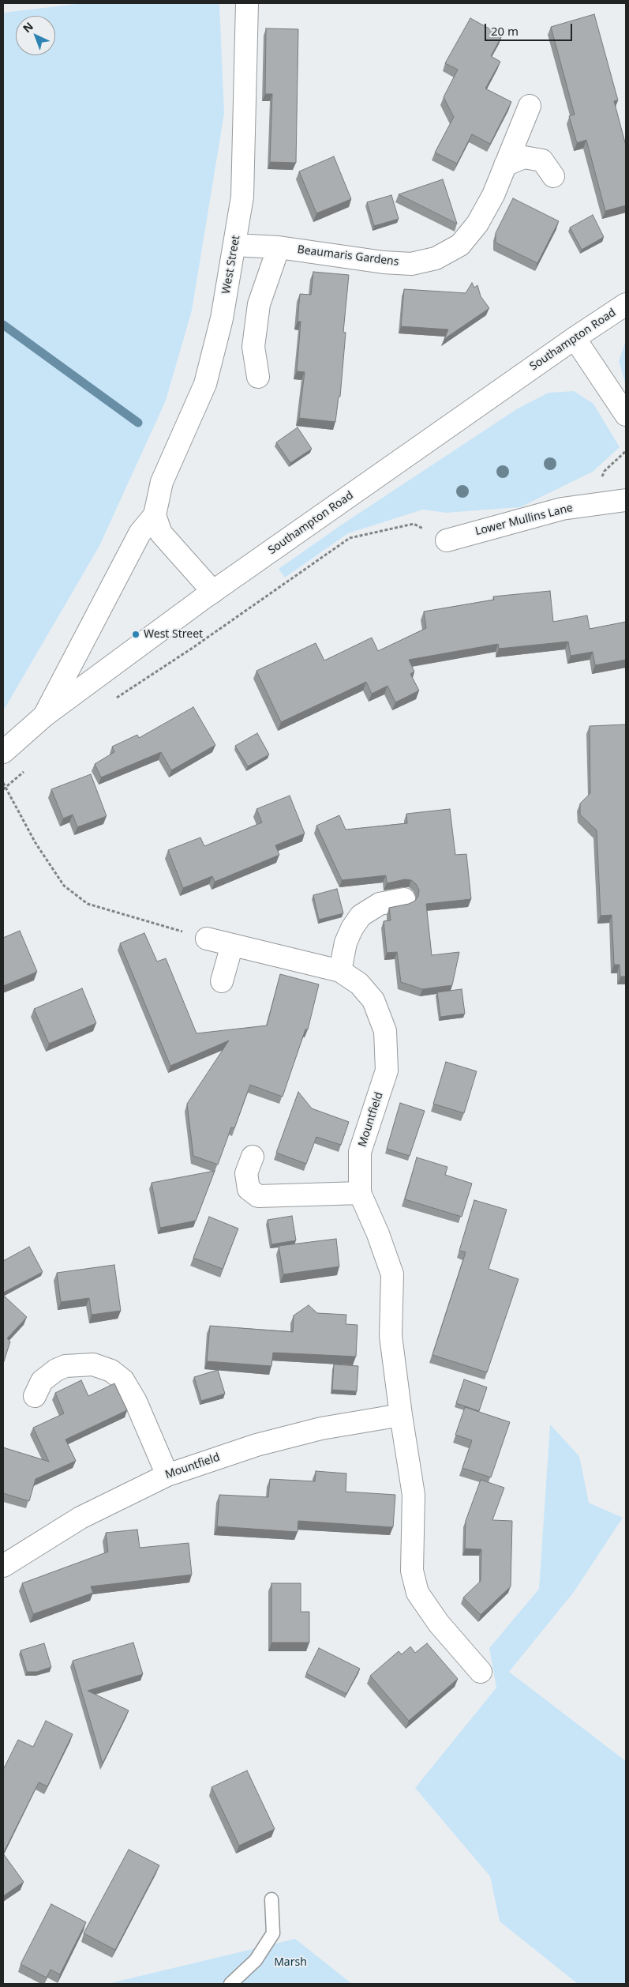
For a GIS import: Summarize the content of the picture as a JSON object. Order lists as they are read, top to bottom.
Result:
{
  "streets": {
    "street": [
      "Beaumaris Gardens",
      "West Street",
      "Southampton Road",
      "Lower Mullins Lane",
      "Mountfield"
    ]
  },
  "crossings": [
    ["Beaumaris Gardens", "West Street"],
    ["West Street", "Southampton Road"]
  ],
  "parks": ["Marsh"],
  "places": ["West Street"],
  "scale_bar": "20 m",
  "north": "top left"
}
